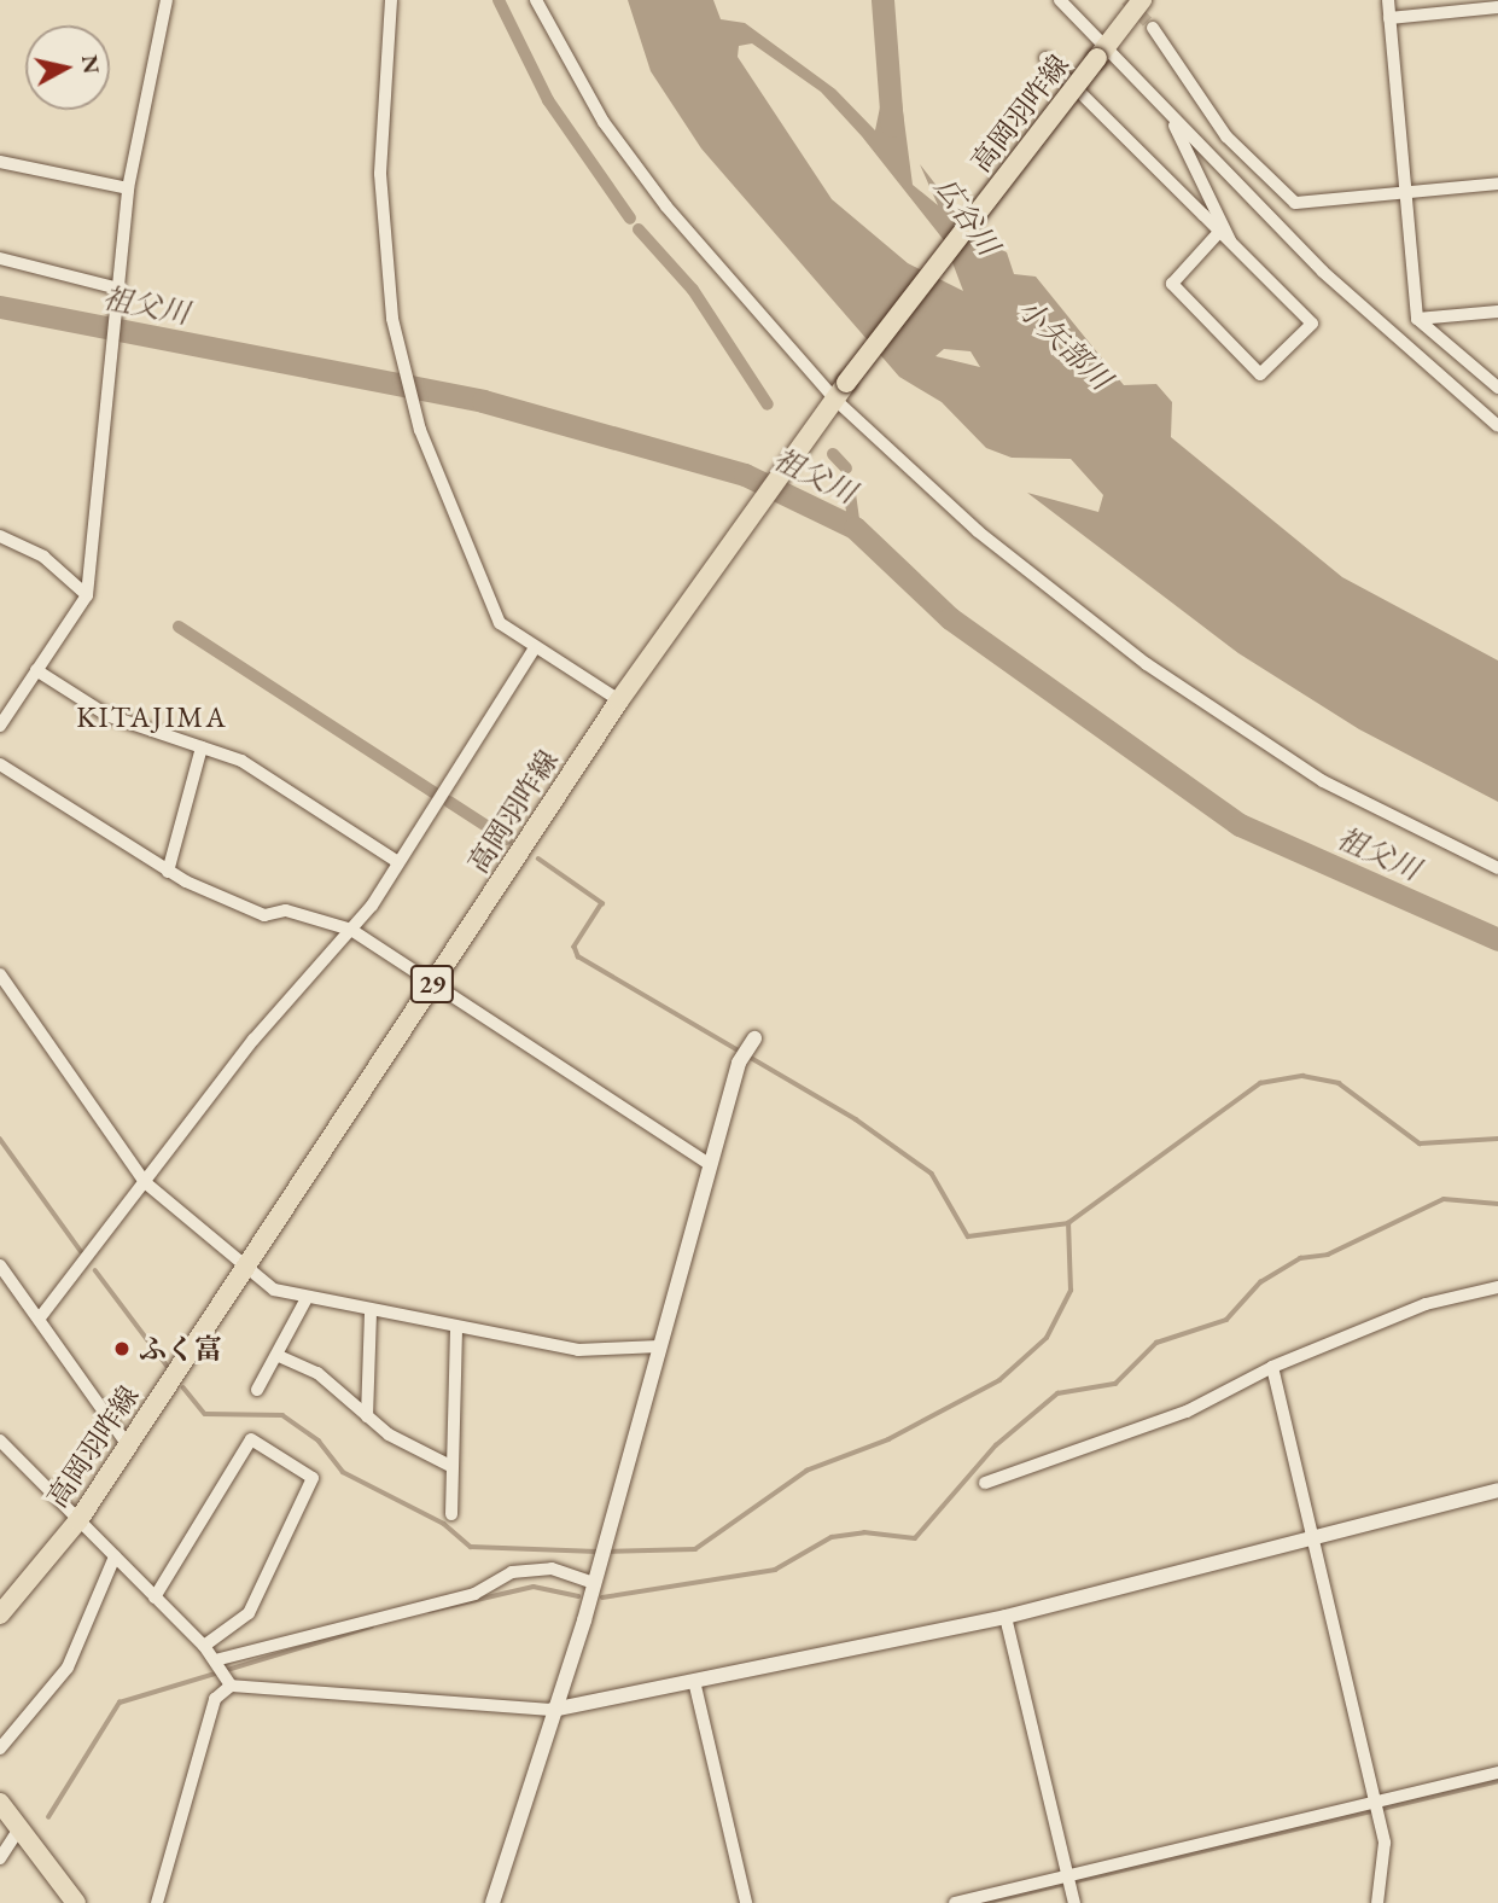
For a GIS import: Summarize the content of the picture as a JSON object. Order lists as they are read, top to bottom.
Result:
{
  "streets": {
    "main road": ["高岡羽咋線", "29"]
  },
  "crossings": [
    ["高岡羽咋線", "29"]
  ],
  "districts": ["KITAJIMA"],
  "water": ["広谷川", "祖父川", "小矢部川"],
  "places": ["ふく富"],
  "north": "right"
}
